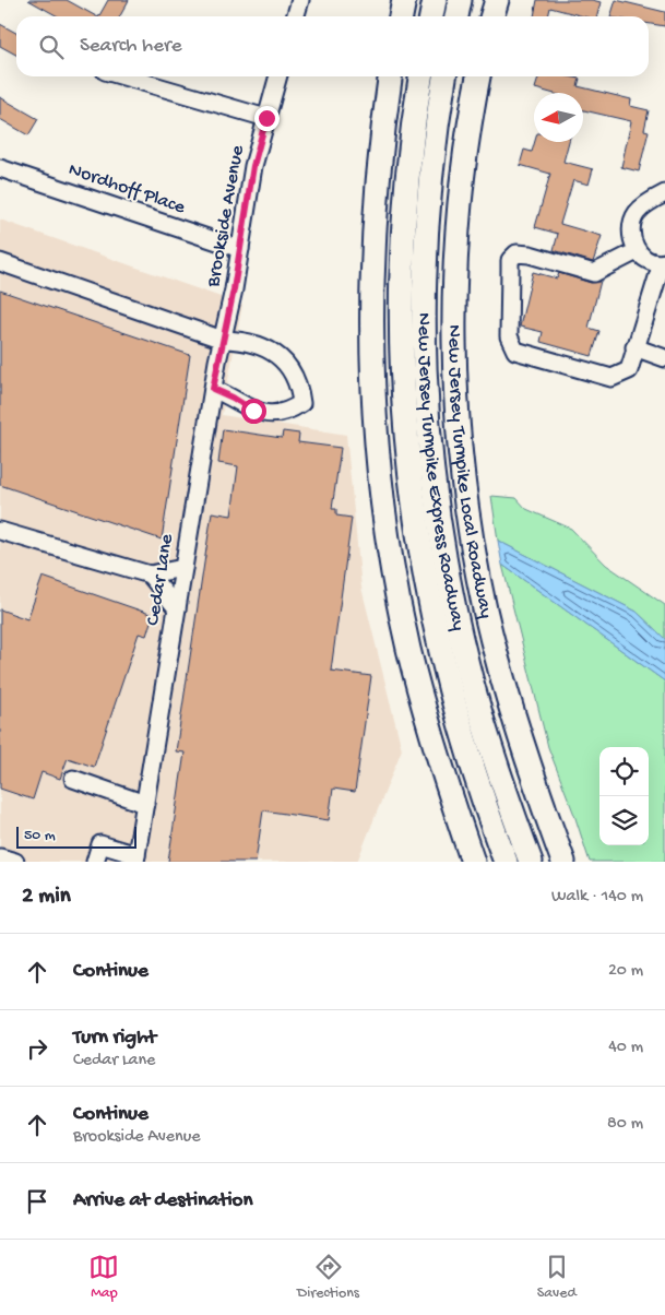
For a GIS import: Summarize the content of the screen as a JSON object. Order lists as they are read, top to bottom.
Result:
{
  "streets": {
    "highway": ["New Jersey Turnpike Express Roadway", "New Jersey Turnpike Local Roadway"],
    "street": ["Nordhoff Place", "Brookside Avenue", "Cedar Lane"]
  },
  "crossings": [
    ["Nordhoff Place", "Brookside Avenue"],
    ["Brookside Avenue", "Cedar Lane"]
  ],
  "scale_bar": "50 m",
  "north": "left",
  "page": {
    "search": "Search here",
    "scale": "50 m",
    "heading": ["2 min", "Walk · 140 m"],
    "list": [
      ["Continue", "20 m"],
      ["Turn right", "Cedar Lane", "40 m"],
      ["Continue", "Brookside Avenue", "80 m"],
      "Arrive at destination"
    ],
    "nav": ["Map", "Directions", "Saved"]
  }
}
